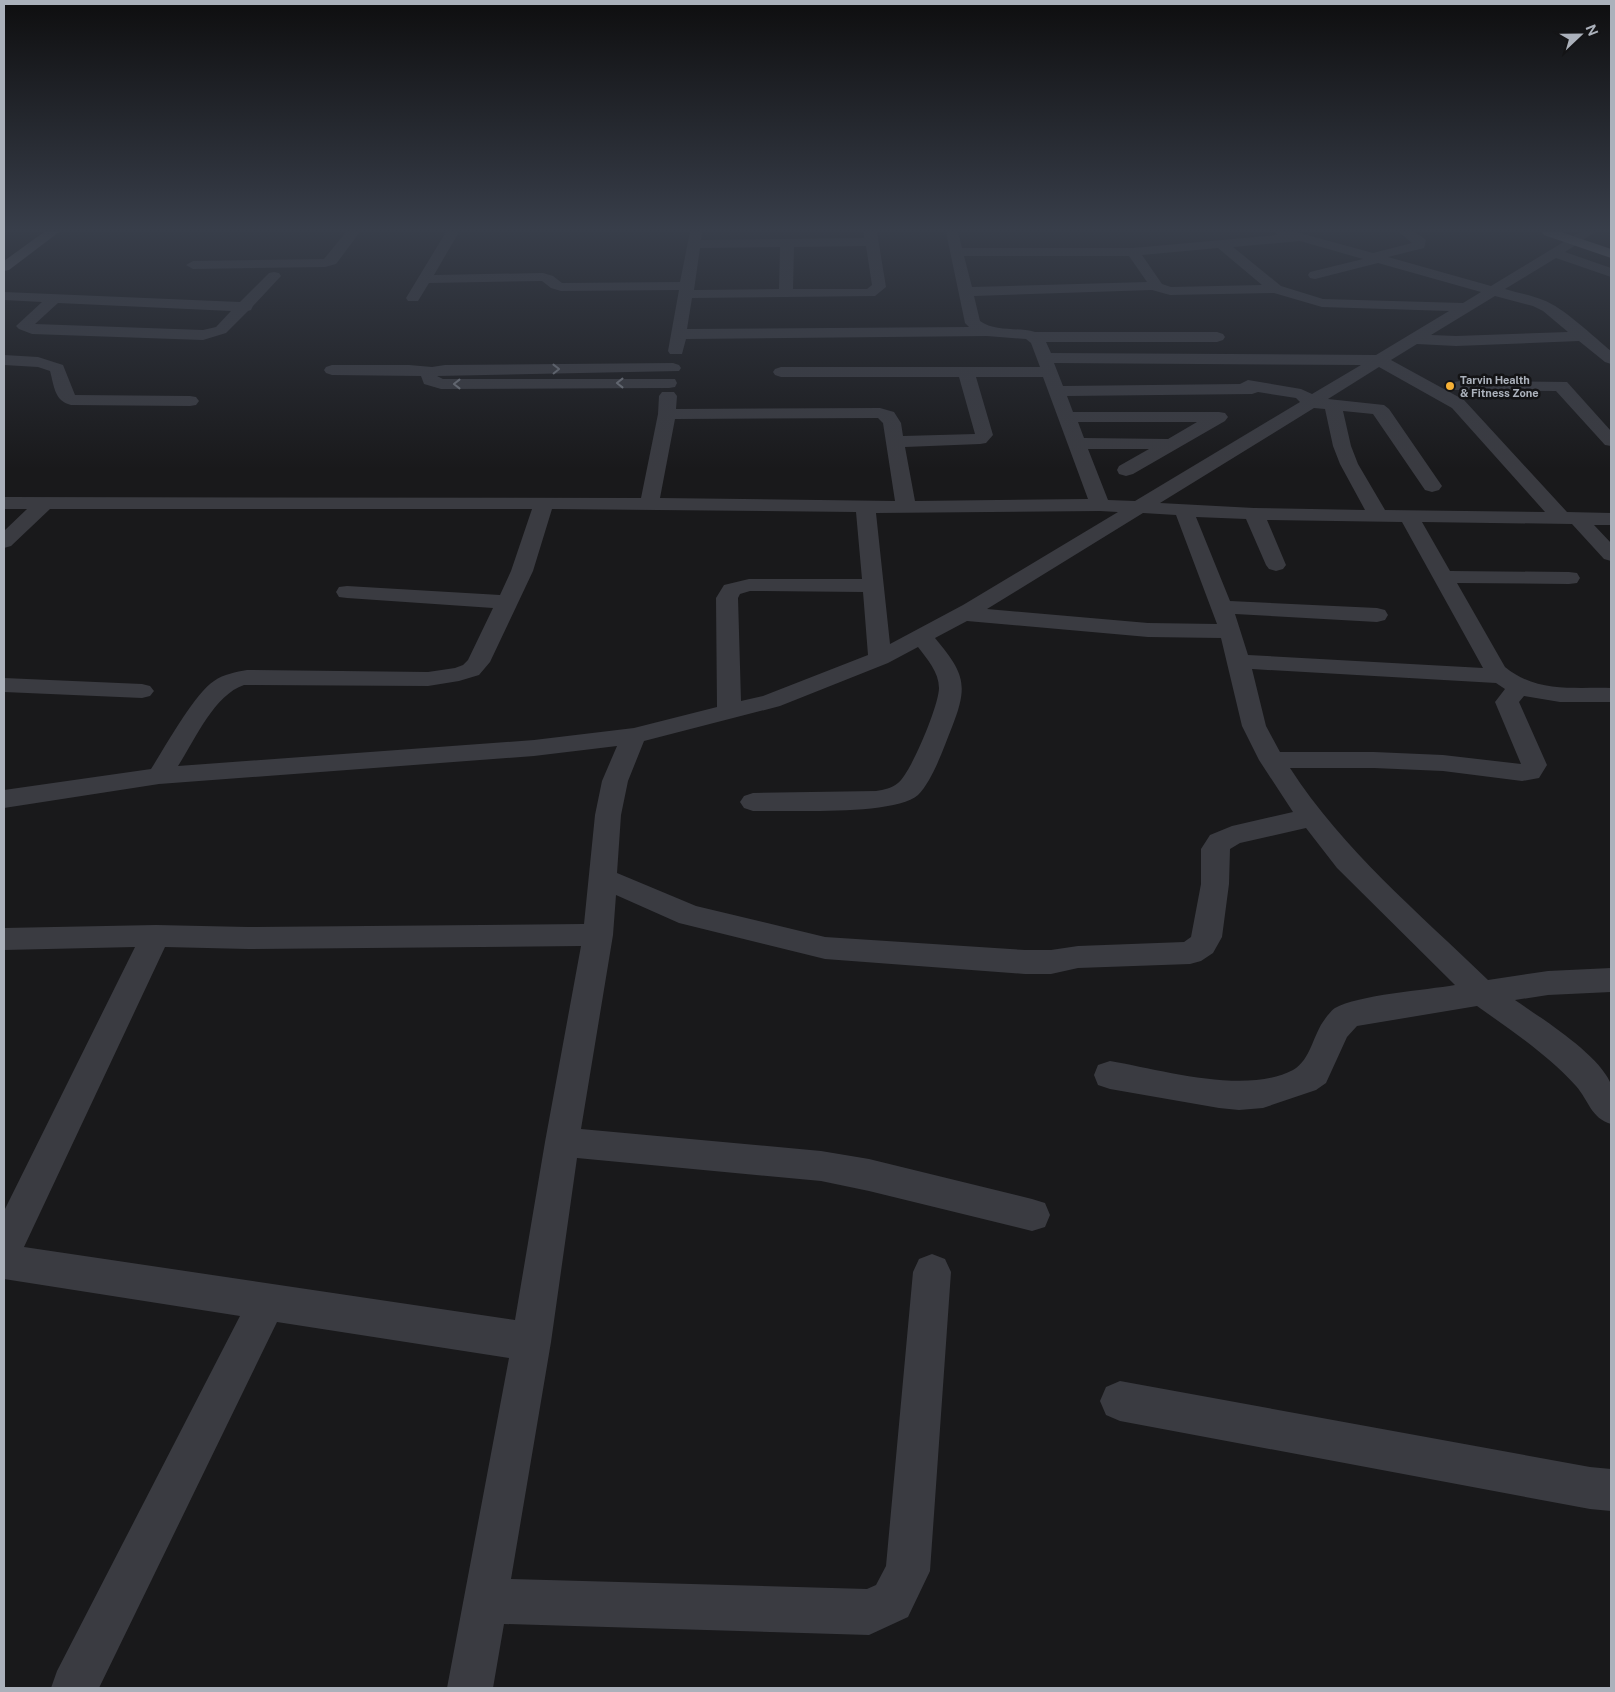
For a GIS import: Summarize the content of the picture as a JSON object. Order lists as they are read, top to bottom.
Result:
{
  "places": ["Tarvin Health & Fitness Zone"],
  "north": "right"
}
